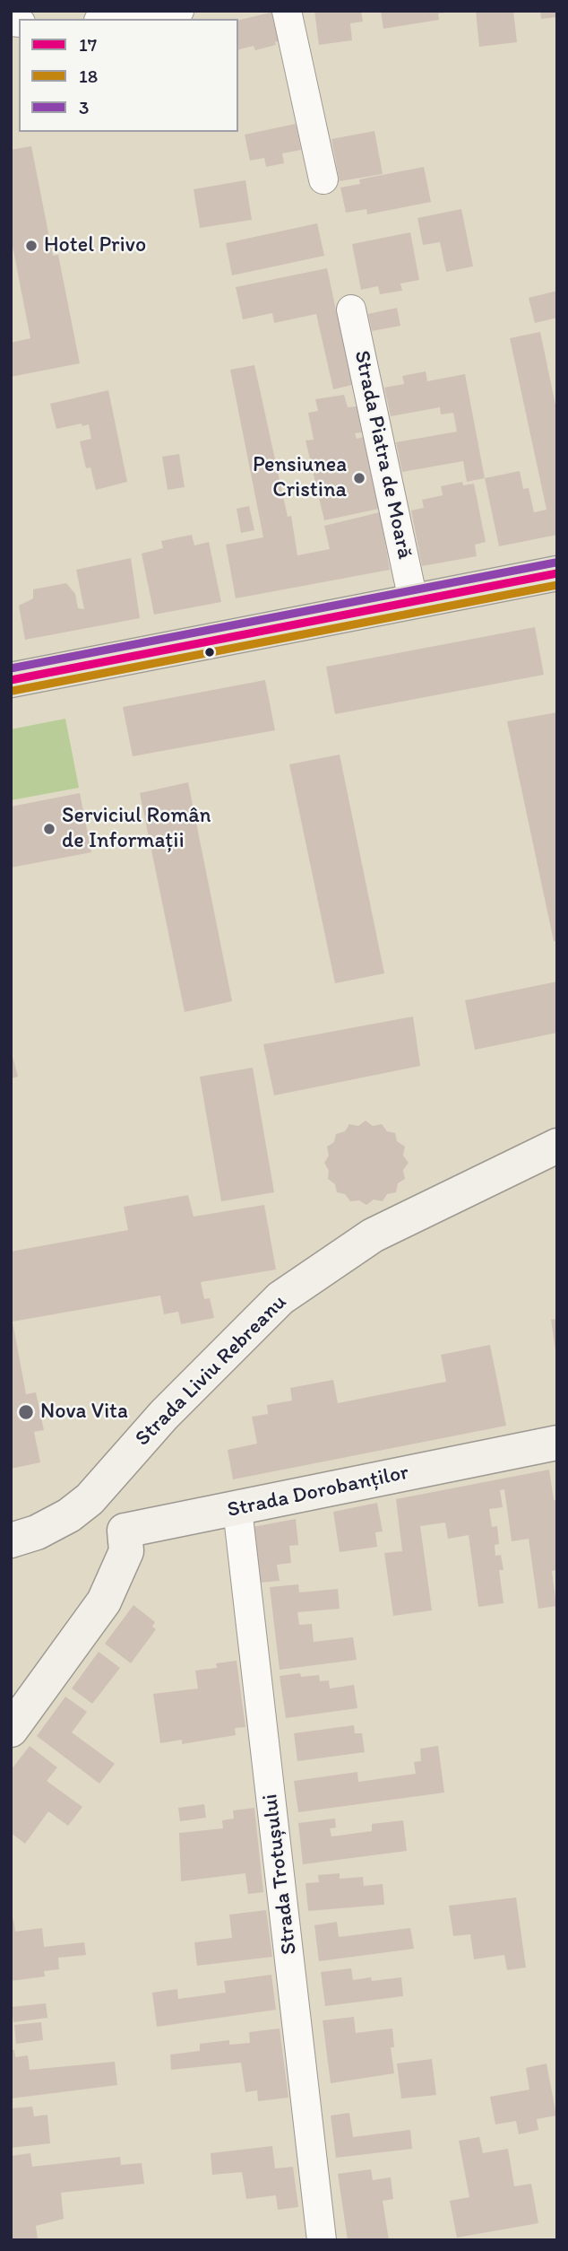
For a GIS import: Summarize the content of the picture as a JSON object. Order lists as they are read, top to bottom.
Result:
{
  "streets": {
    "street": [
      "Strada Piatra de Moară",
      "Strada Liviu Rebreanu",
      "Strada Dorobanților",
      "Strada Trotușului"
    ]
  },
  "crossings": [
    ["Strada Dorobanților", "Strada Trotușului"]
  ],
  "places": [
    "Hotel Privo",
    "Pensiunea Cristina",
    "Serviciul Român de Informații",
    "Nova Vita"
  ],
  "lines": ["transit line 3", "transit line 17", "transit line 18"],
  "legend": ["17", "18", "3"]
}
